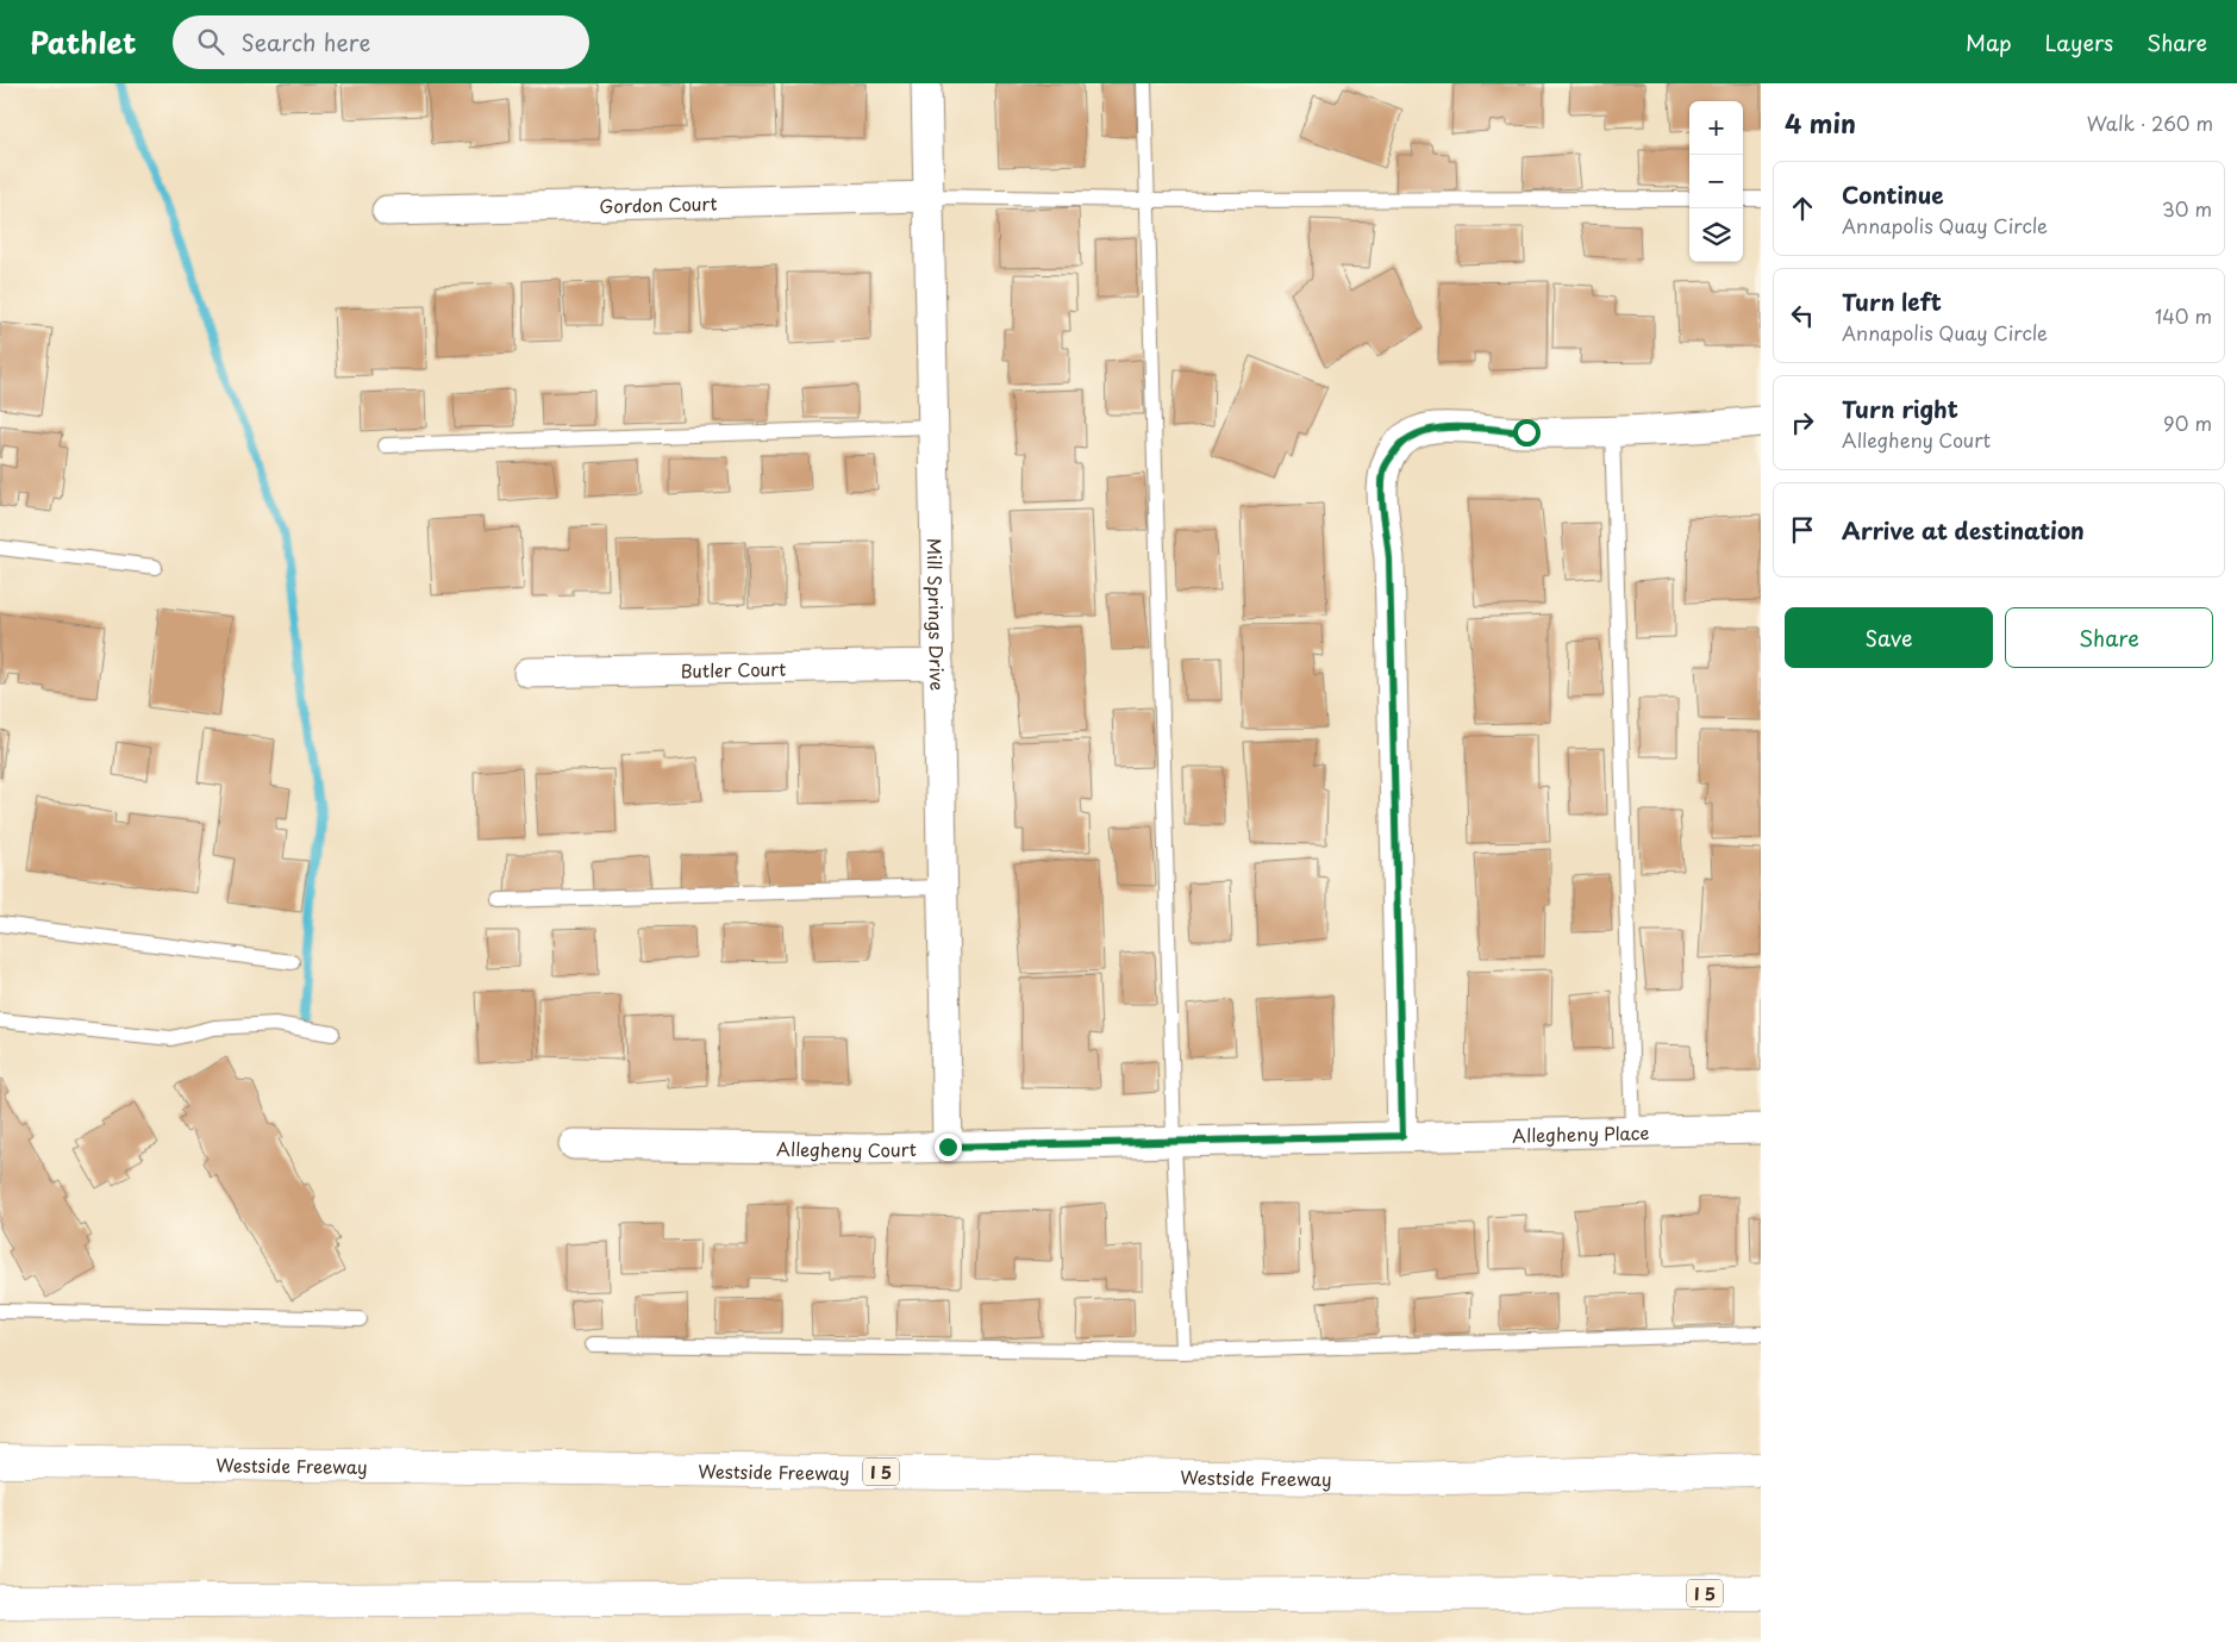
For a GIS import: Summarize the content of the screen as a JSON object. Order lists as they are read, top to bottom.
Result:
{
  "streets": {
    "highway": ["Westside Freeway", "I 5"],
    "street": [
      "Gordon Court",
      "Mill Springs Drive",
      "Butler Court",
      "Allegheny Place",
      "Allegheny Court"
    ]
  },
  "crossings": [
    ["Gordon Court", "Mill Springs Drive"],
    ["Mill Springs Drive", "Butler Court"],
    ["Mill Springs Drive", "Allegheny Court"],
    ["Allegheny Place", "Allegheny Court"]
  ],
  "page": {
    "header": "Pathlet",
    "search": "Search here",
    "nav": ["Map", "Layers", "Share"],
    "heading": ["4 min", "Walk · 260 m"],
    "map_buttons": ["+", "−"],
    "list": [
      ["Continue", "Annapolis Quay Circle", "30 m"],
      ["Turn left", "Annapolis Quay Circle", "140 m"],
      ["Turn right", "Allegheny Court", "90 m"],
      "Arrive at destination"
    ],
    "buttons": ["Save", "Share"]
  }
}
